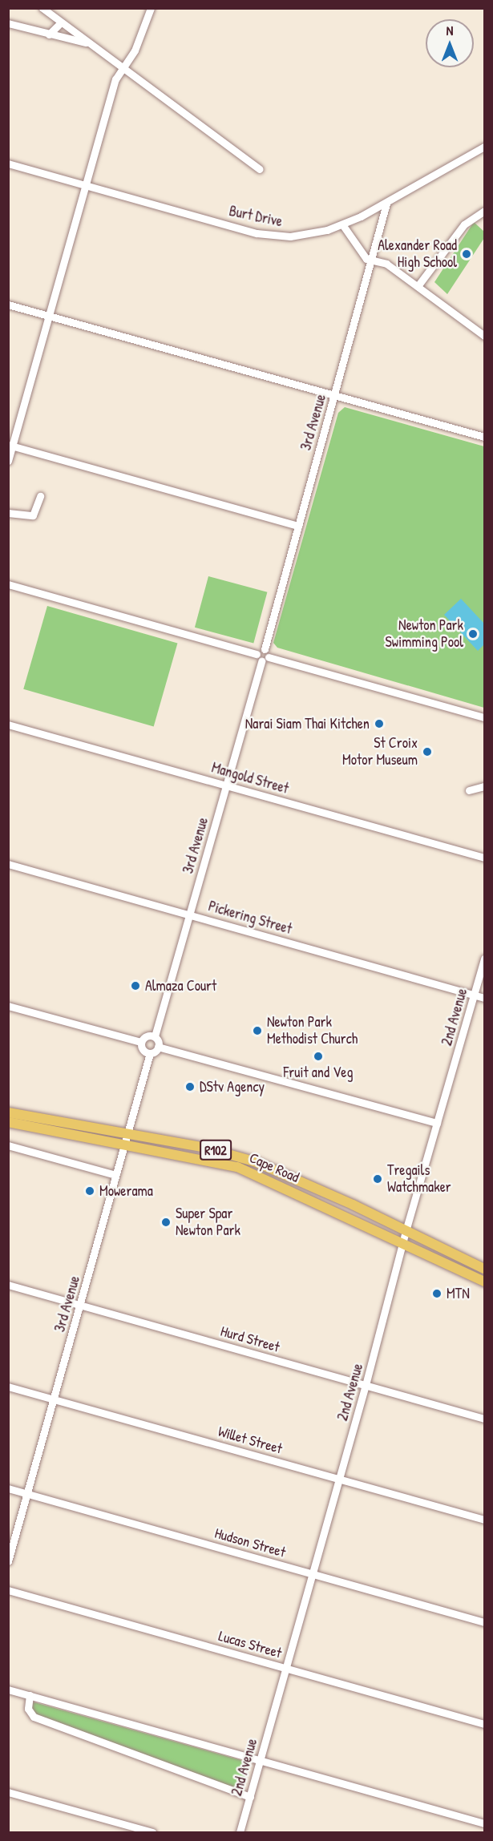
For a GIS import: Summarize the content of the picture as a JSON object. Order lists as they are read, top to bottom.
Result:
{
  "streets": {
    "main road": ["R102", "Cape Road"],
    "street": [
      "Burt Drive",
      "3rd Avenue",
      "Mangold Street",
      "Pickering Street",
      "2nd Avenue",
      "Hurd Street",
      "Willet Street",
      "Hudson Street",
      "Lucas Street"
    ]
  },
  "crossings": [
    ["Burt Drive", "3rd Avenue"],
    ["3rd Avenue", "Mangold Street"],
    ["3rd Avenue", "Pickering Street"],
    ["3rd Avenue", "Cape Road"],
    ["3rd Avenue", "Hurd Street"],
    ["3rd Avenue", "Willet Street"],
    ["3rd Avenue", "Hudson Street"],
    ["Pickering Street", "2nd Avenue"],
    ["2nd Avenue", "Cape Road"],
    ["2nd Avenue", "Hurd Street"],
    ["2nd Avenue", "Willet Street"],
    ["2nd Avenue", "Hudson Street"],
    ["2nd Avenue", "Lucas Street"]
  ],
  "places": [
    "Alexander Road High School",
    "Newton Park Swimming Pool",
    "Narai Siam Thai Kitchen",
    "St Croix Motor Museum",
    "Almaza Court",
    "Newton Park Methodist Church",
    "Fruit and Veg",
    "DStv Agency",
    "Tregails Watchmaker",
    "Mowerama",
    "Super Spar Newton Park",
    "MTN"
  ],
  "north": "top"
}
